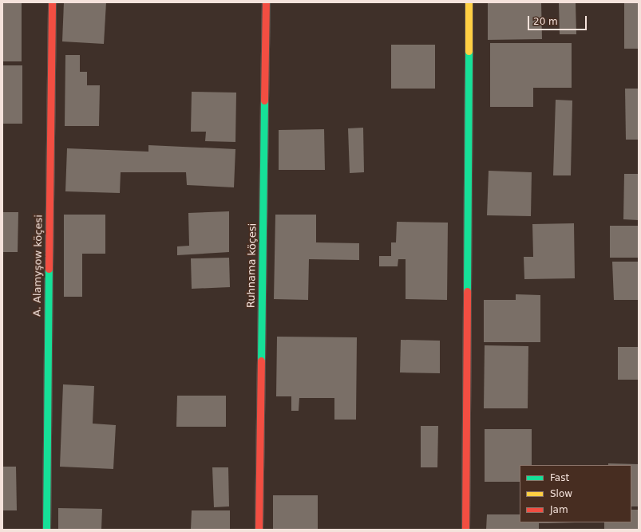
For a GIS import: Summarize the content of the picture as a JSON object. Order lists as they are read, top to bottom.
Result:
{
  "streets": {
    "street": ["A. Alamyşow köçesi", "Ruhnama köçesi"]
  },
  "legend": ["Fast", "Slow", "Jam"],
  "scale_bar": "20 m"
}
